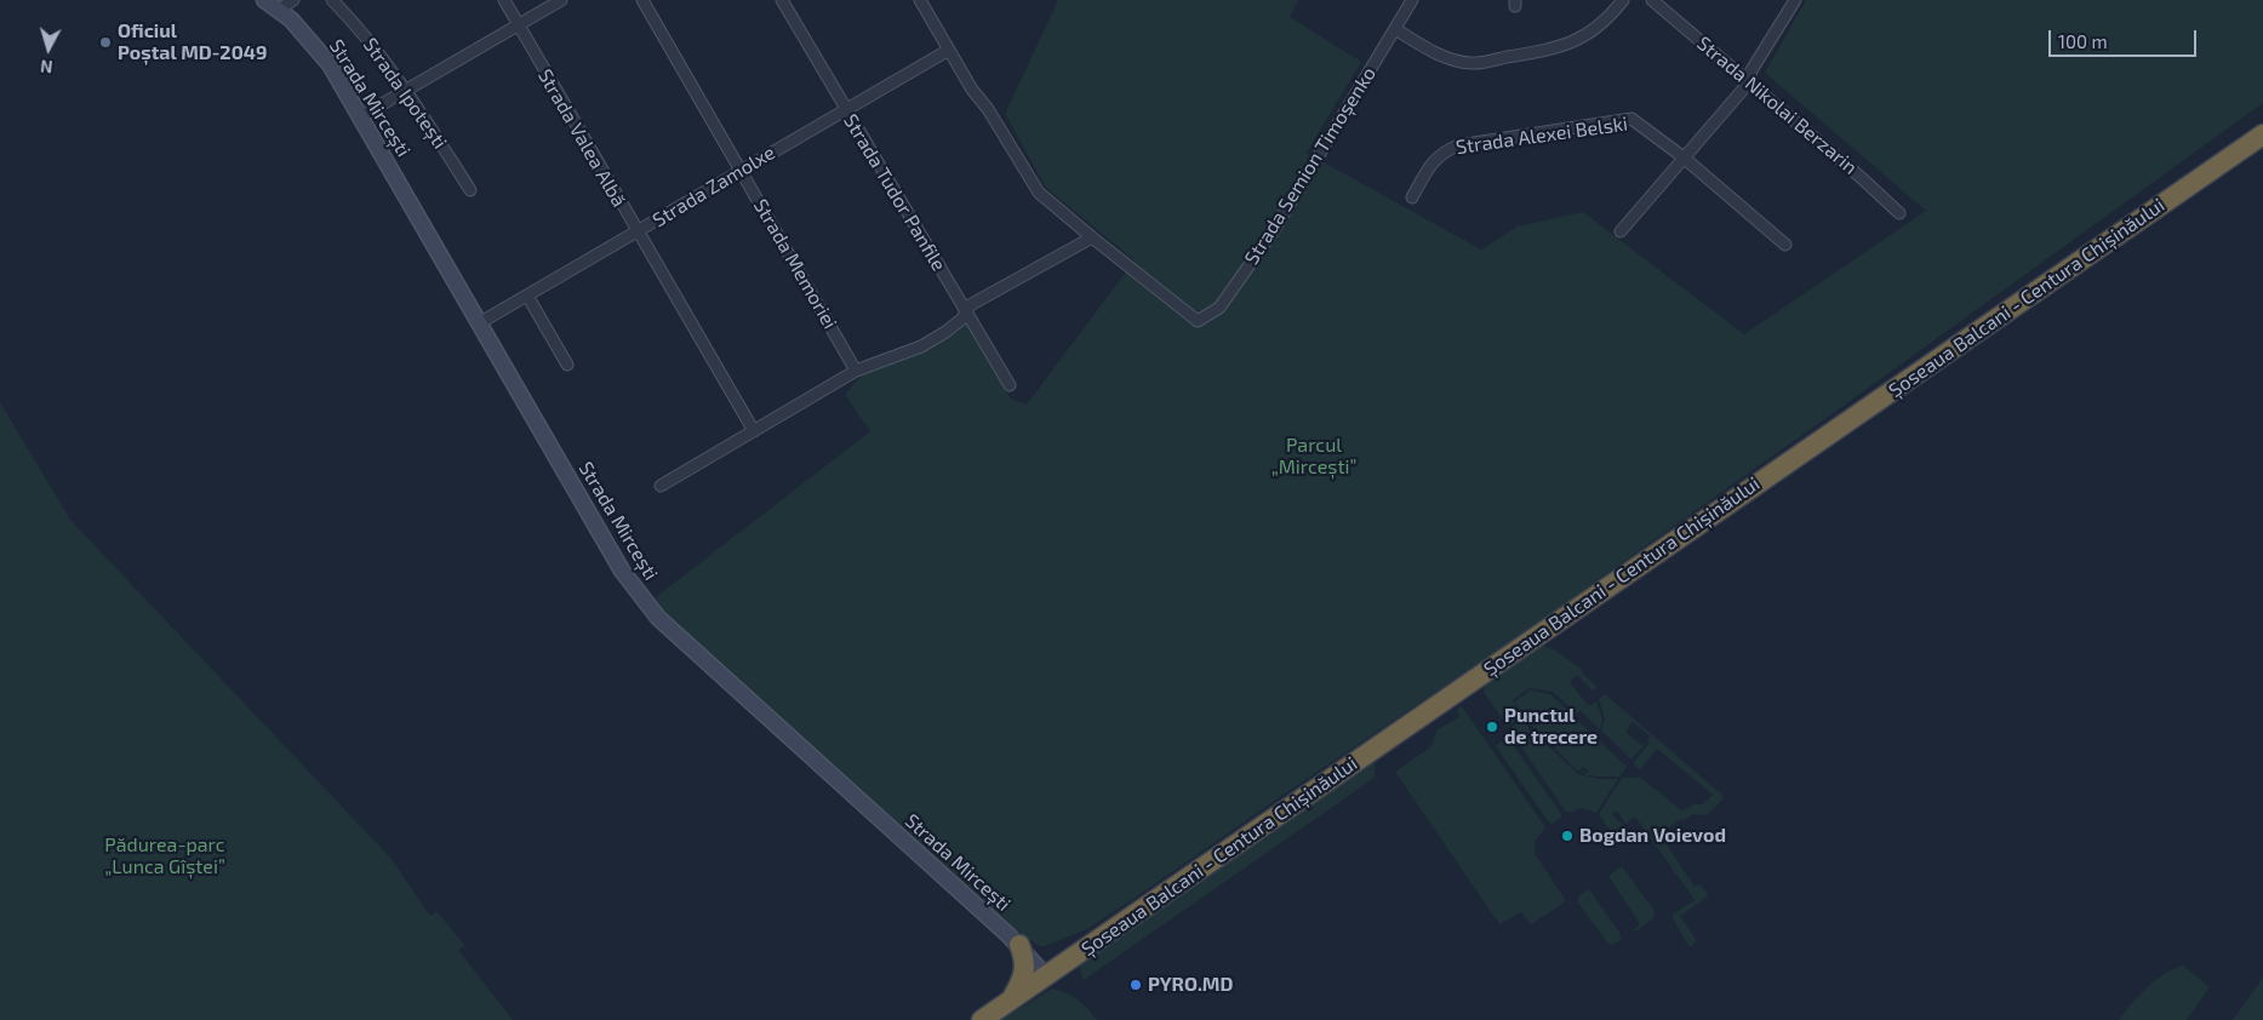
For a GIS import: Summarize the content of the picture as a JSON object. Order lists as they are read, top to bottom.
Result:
{
  "streets": {
    "highway": ["Șoseaua Balcani - Centura Chișinăului"],
    "main road": ["Strada Mircești"],
    "street": [
      "Strada Ipotești",
      "Strada Nikolai Berzarin",
      "Strada Alexei Belski",
      "Strada Valea Albă",
      "Strada Semion Timoșenko",
      "Strada Zamolxe",
      "Strada Tudor Panfile",
      "Strada Memoriei"
    ]
  },
  "crossings": [
    ["Strada Mircești", "Strada Zamolxe"],
    ["Strada Mircești", "Șoseaua Balcani - Centura Chișinăului"],
    ["Strada Valea Albă", "Strada Zamolxe"],
    ["Strada Zamolxe", "Strada Tudor Panfile"],
    ["Strada Zamolxe", "Strada Memoriei"]
  ],
  "parks": ["Parcul „Mircești”", "Pădurea-parc „Lunca Gîștei”"],
  "places": [
    "Oficiul Poștal MD-2049",
    "Punctul de trecere",
    "Bogdan Voievod",
    "PYRO.MD"
  ],
  "scale_bar": "100 m",
  "north": "bottom"
}
